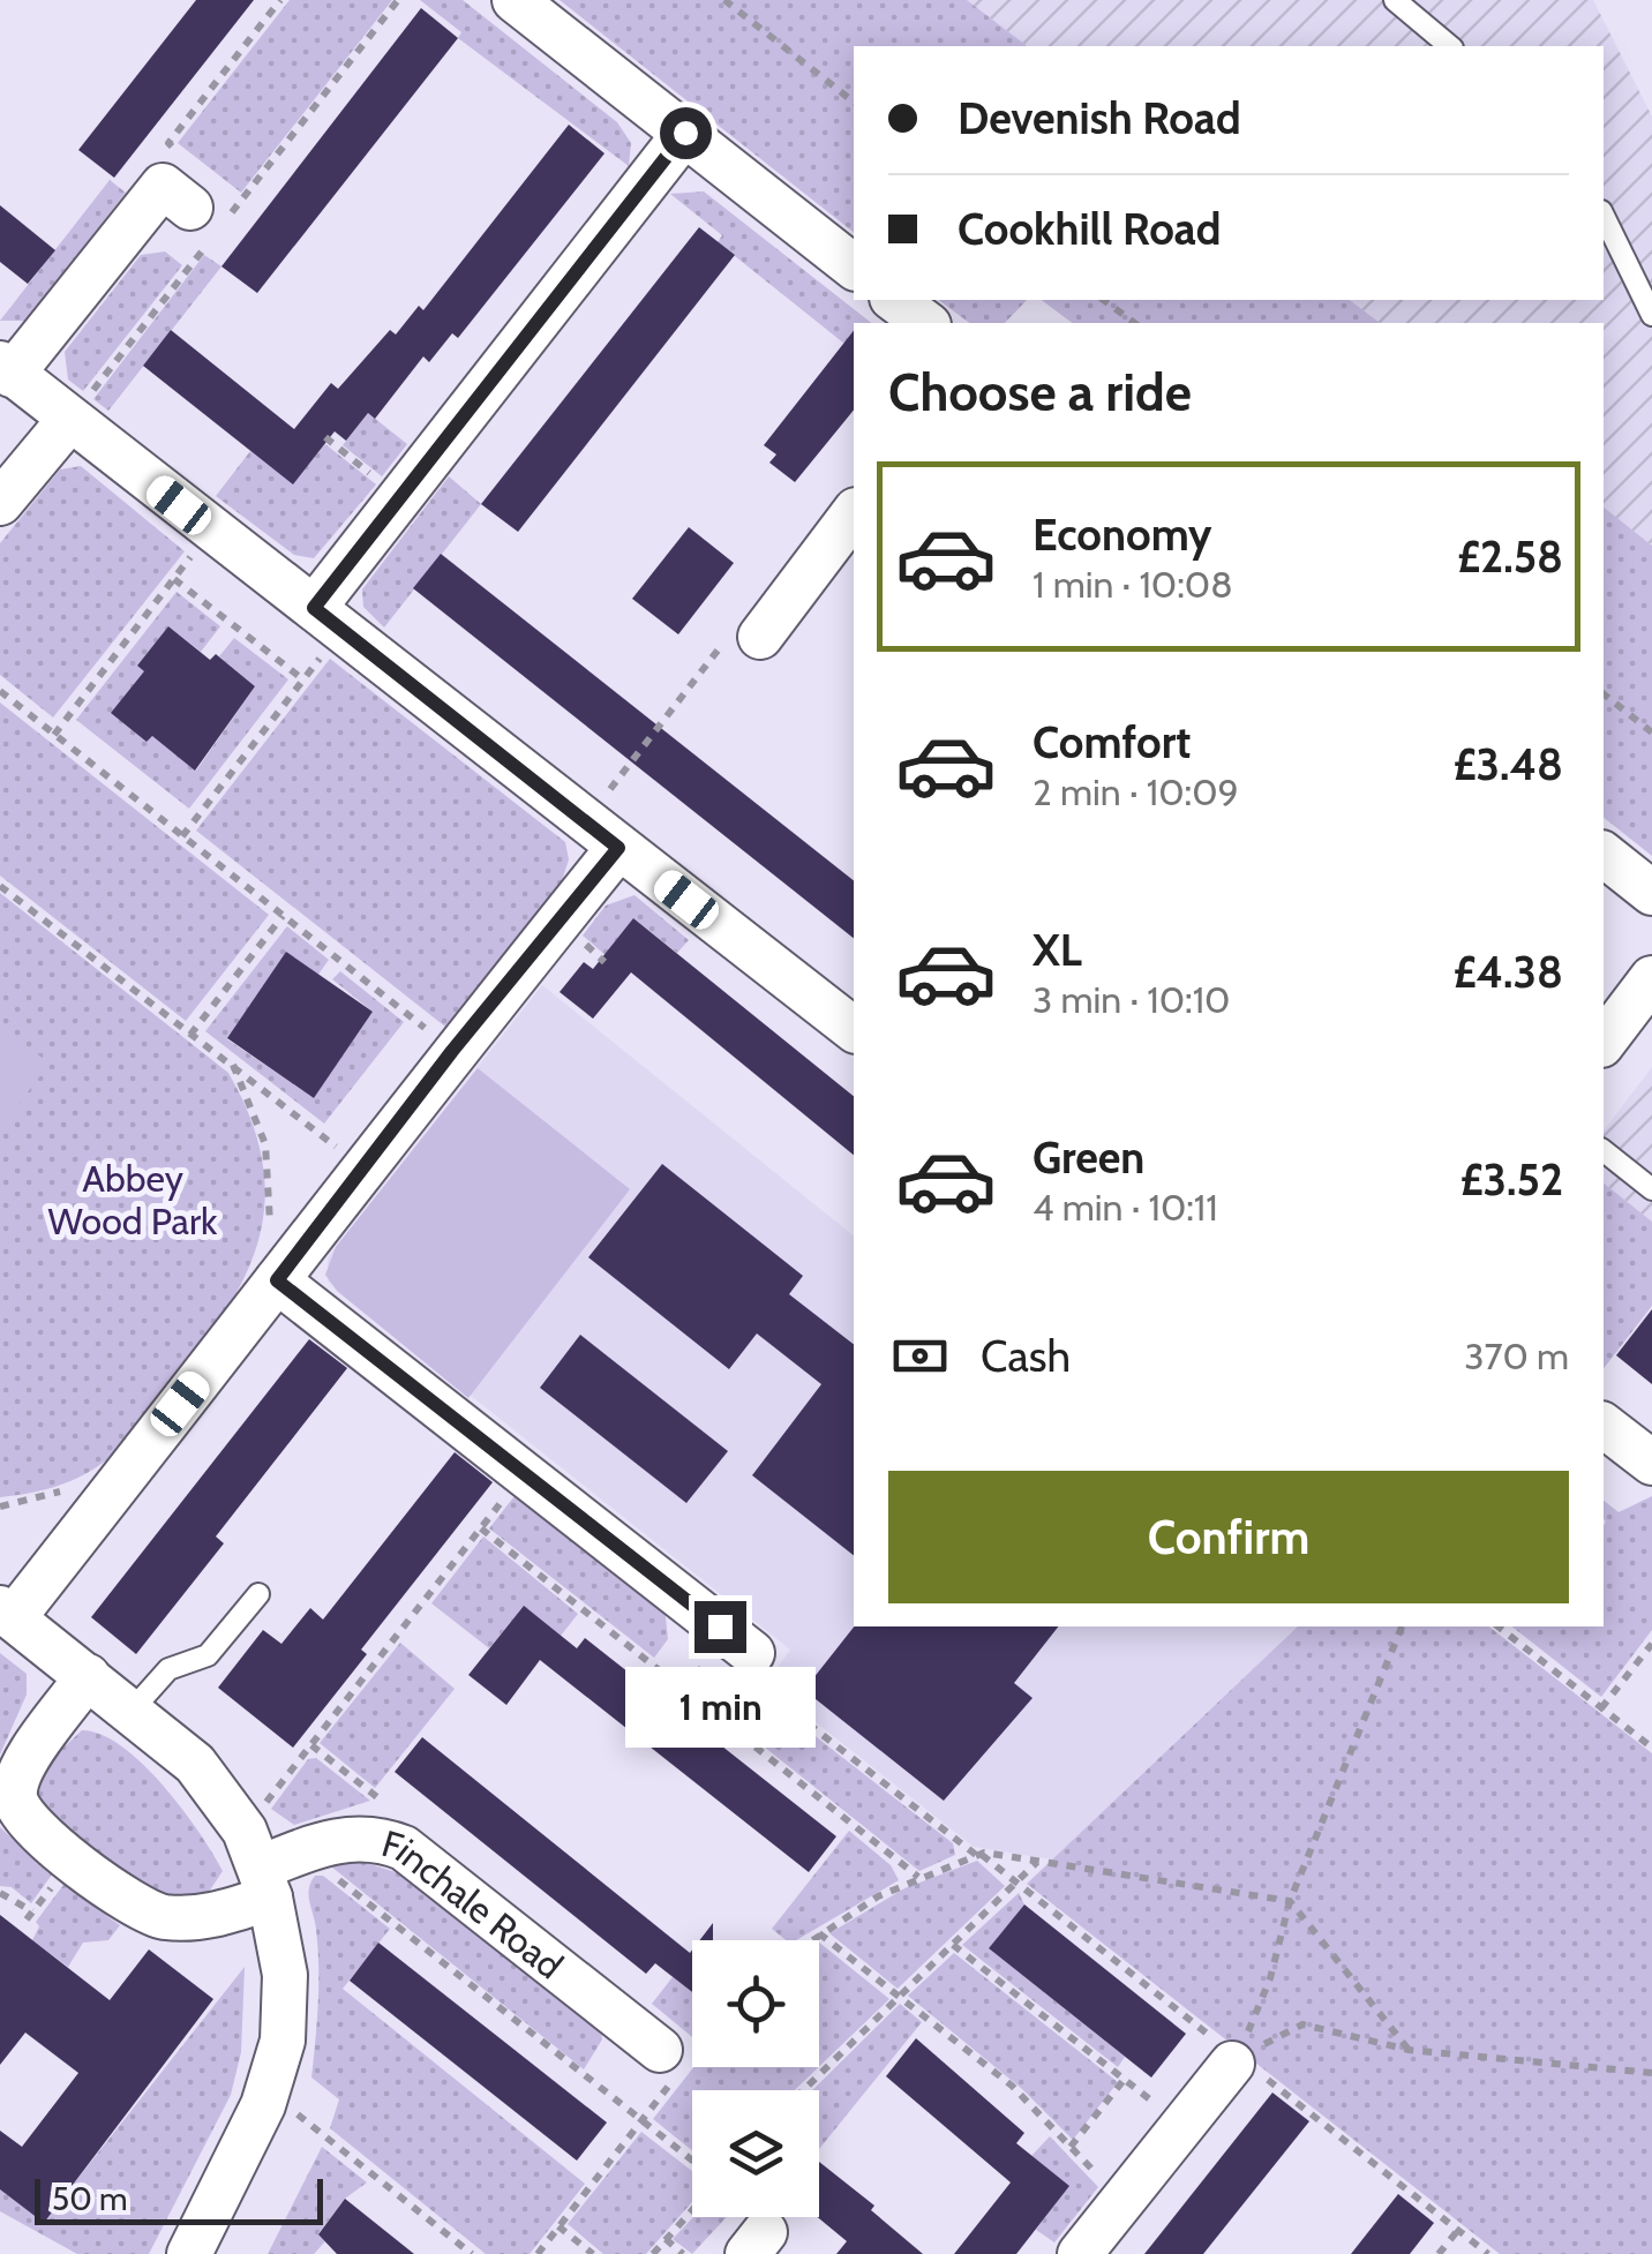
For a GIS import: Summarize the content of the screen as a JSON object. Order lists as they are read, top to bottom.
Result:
{
  "streets": {
    "street": ["Finchale Road"]
  },
  "parks": ["Abbey Wood Park"],
  "scale_bar": "50 m",
  "page": {
    "banner": ["Devenish Road", "Cookhill Road"],
    "heading": "Choose a ride",
    "list": [
      {
        "name": "Economy",
        "note": "1 min · 10:08",
        "value": "£2.58"
      },
      {
        "name": "Comfort",
        "note": "2 min · 10:09",
        "value": "£3.48"
      },
      {
        "name": "XL",
        "note": "3 min · 10:10",
        "value": "£4.38"
      },
      {
        "name": "Green",
        "note": "4 min · 10:11",
        "value": "£3.52"
      }
    ],
    "pay": ["Cash", "370 m"],
    "buttons": "Confirm",
    "bubble": "1 min",
    "scale": "50 m"
  }
}
